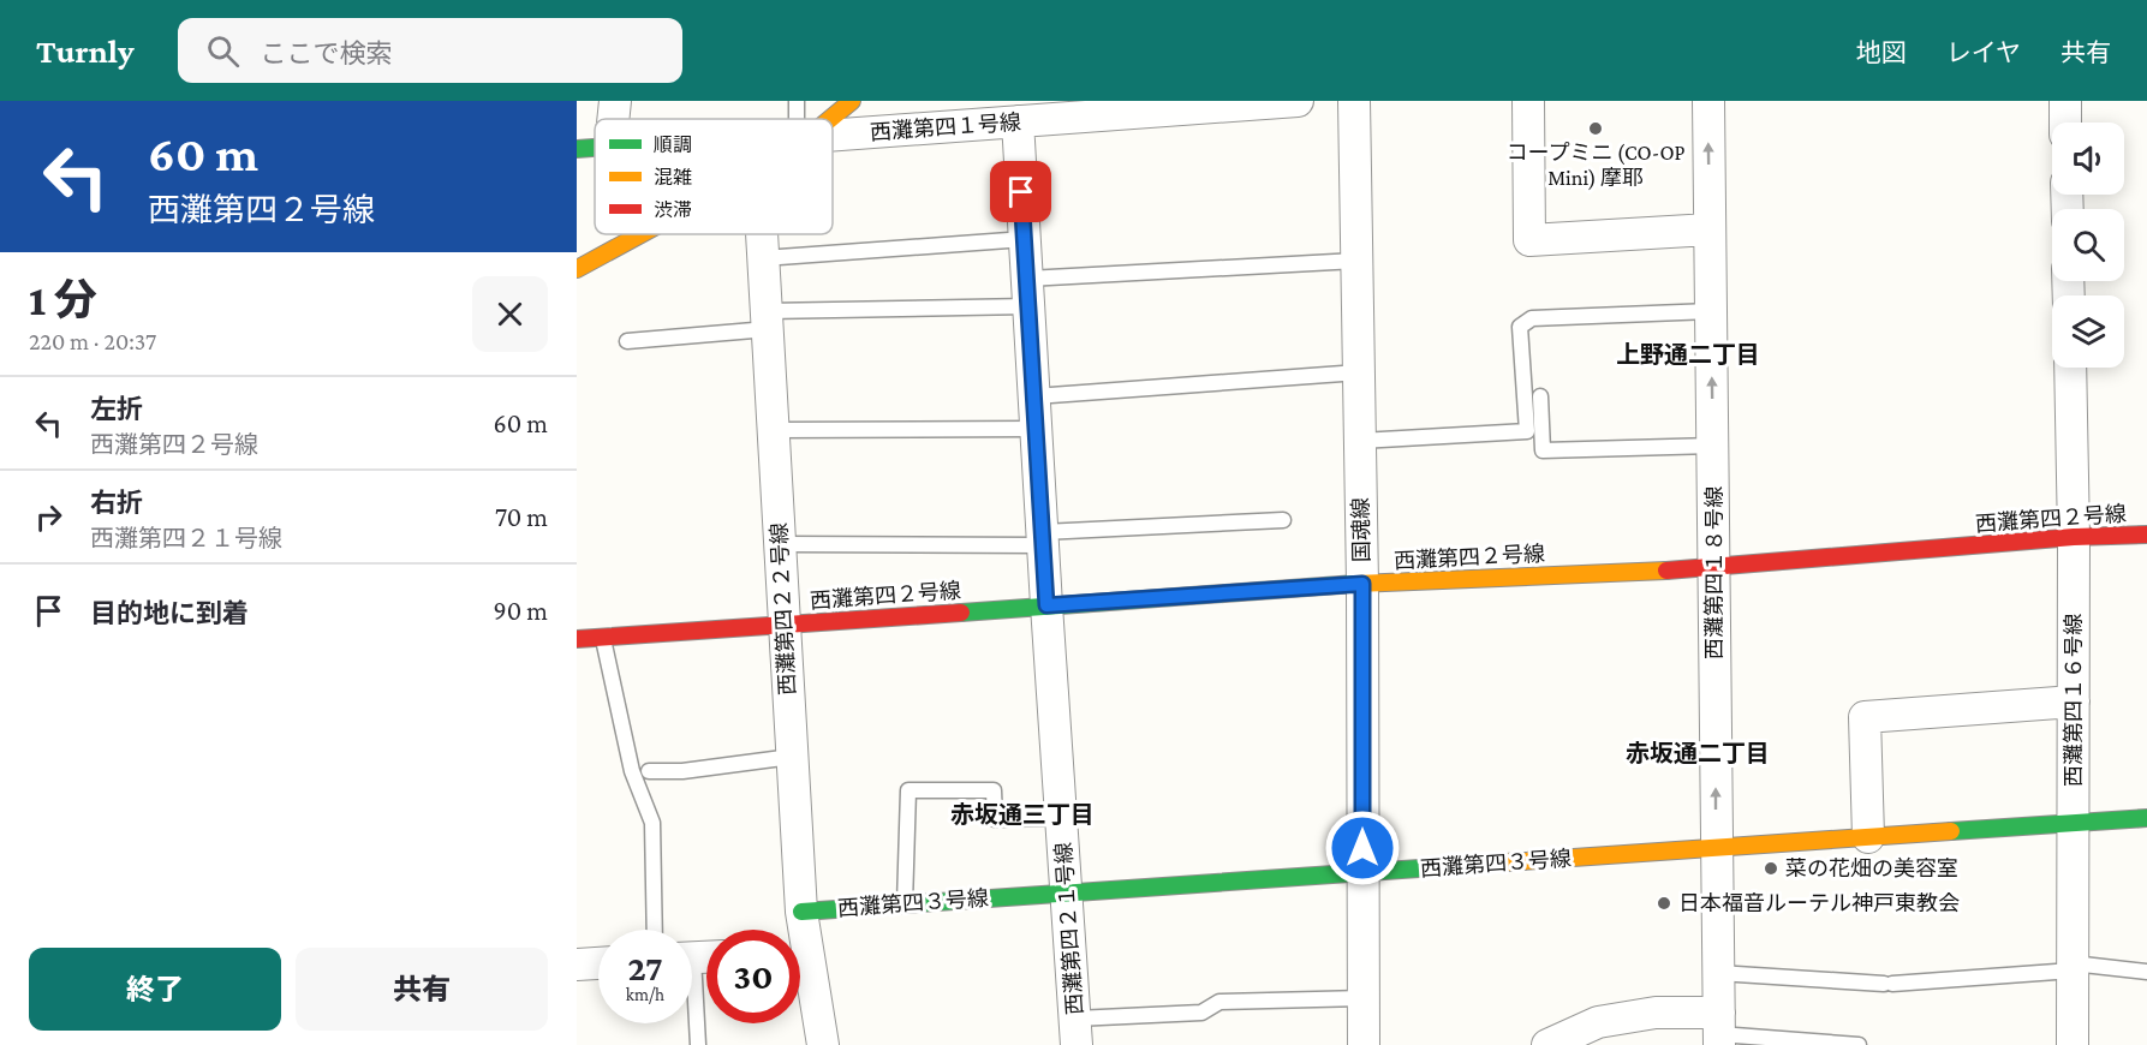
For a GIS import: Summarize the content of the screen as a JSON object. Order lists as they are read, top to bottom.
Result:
{
  "streets": {
    "street": [
      "西灘第四１号線",
      "西灘第四２号線",
      "国魂線",
      "西灘第四１８号線",
      "西灘第四２２号線",
      "西灘第四１６号線",
      "西灘第四３号線",
      "西灘第四２１号線"
    ]
  },
  "crossings": [
    ["西灘第四１号線", "西灘第四２１号線"],
    ["西灘第四２号線", "国魂線"],
    ["西灘第四２号線", "西灘第四１８号線"],
    ["西灘第四２号線", "西灘第四２２号線"],
    ["西灘第四２号線", "西灘第四１６号線"],
    ["西灘第四２号線", "西灘第四２１号線"],
    ["国魂線", "西灘第四３号線"],
    ["西灘第四１８号線", "西灘第四３号線"],
    ["西灘第四２２号線", "西灘第四３号線"],
    ["西灘第四１６号線", "西灘第四３号線"],
    ["西灘第四３号線", "西灘第四２１号線"]
  ],
  "one_way": ["西灘第四１８号線"],
  "districts": ["上野通二丁目", "赤坂通二丁目", "赤坂通三丁目"],
  "places": ["コープミニ (CO-OP Mini) 摩耶", "菜の花畑の美容室", "日本福音ルーテル神戸東教会"],
  "legend": ["順調", "混雑", "渋滞"],
  "page": {
    "header": "Turnly",
    "search": "ここで検索",
    "nav": ["地図", "レイヤ", "共有"],
    "turn": ["60 m", "西灘第四２号線"],
    "heading": ["1 分", "220 m · 20:37"],
    "list": [
      {
        "name": "左折",
        "note": "西灘第四２号線",
        "value": "60 m"
      },
      {
        "name": "右折",
        "note": "西灘第四２１号線",
        "value": "70 m"
      },
      {
        "name": "目的地に到着",
        "value": "90 m"
      }
    ],
    "speed": "27 km/h",
    "limit": "30",
    "buttons": ["終了", "共有"]
  }
}
